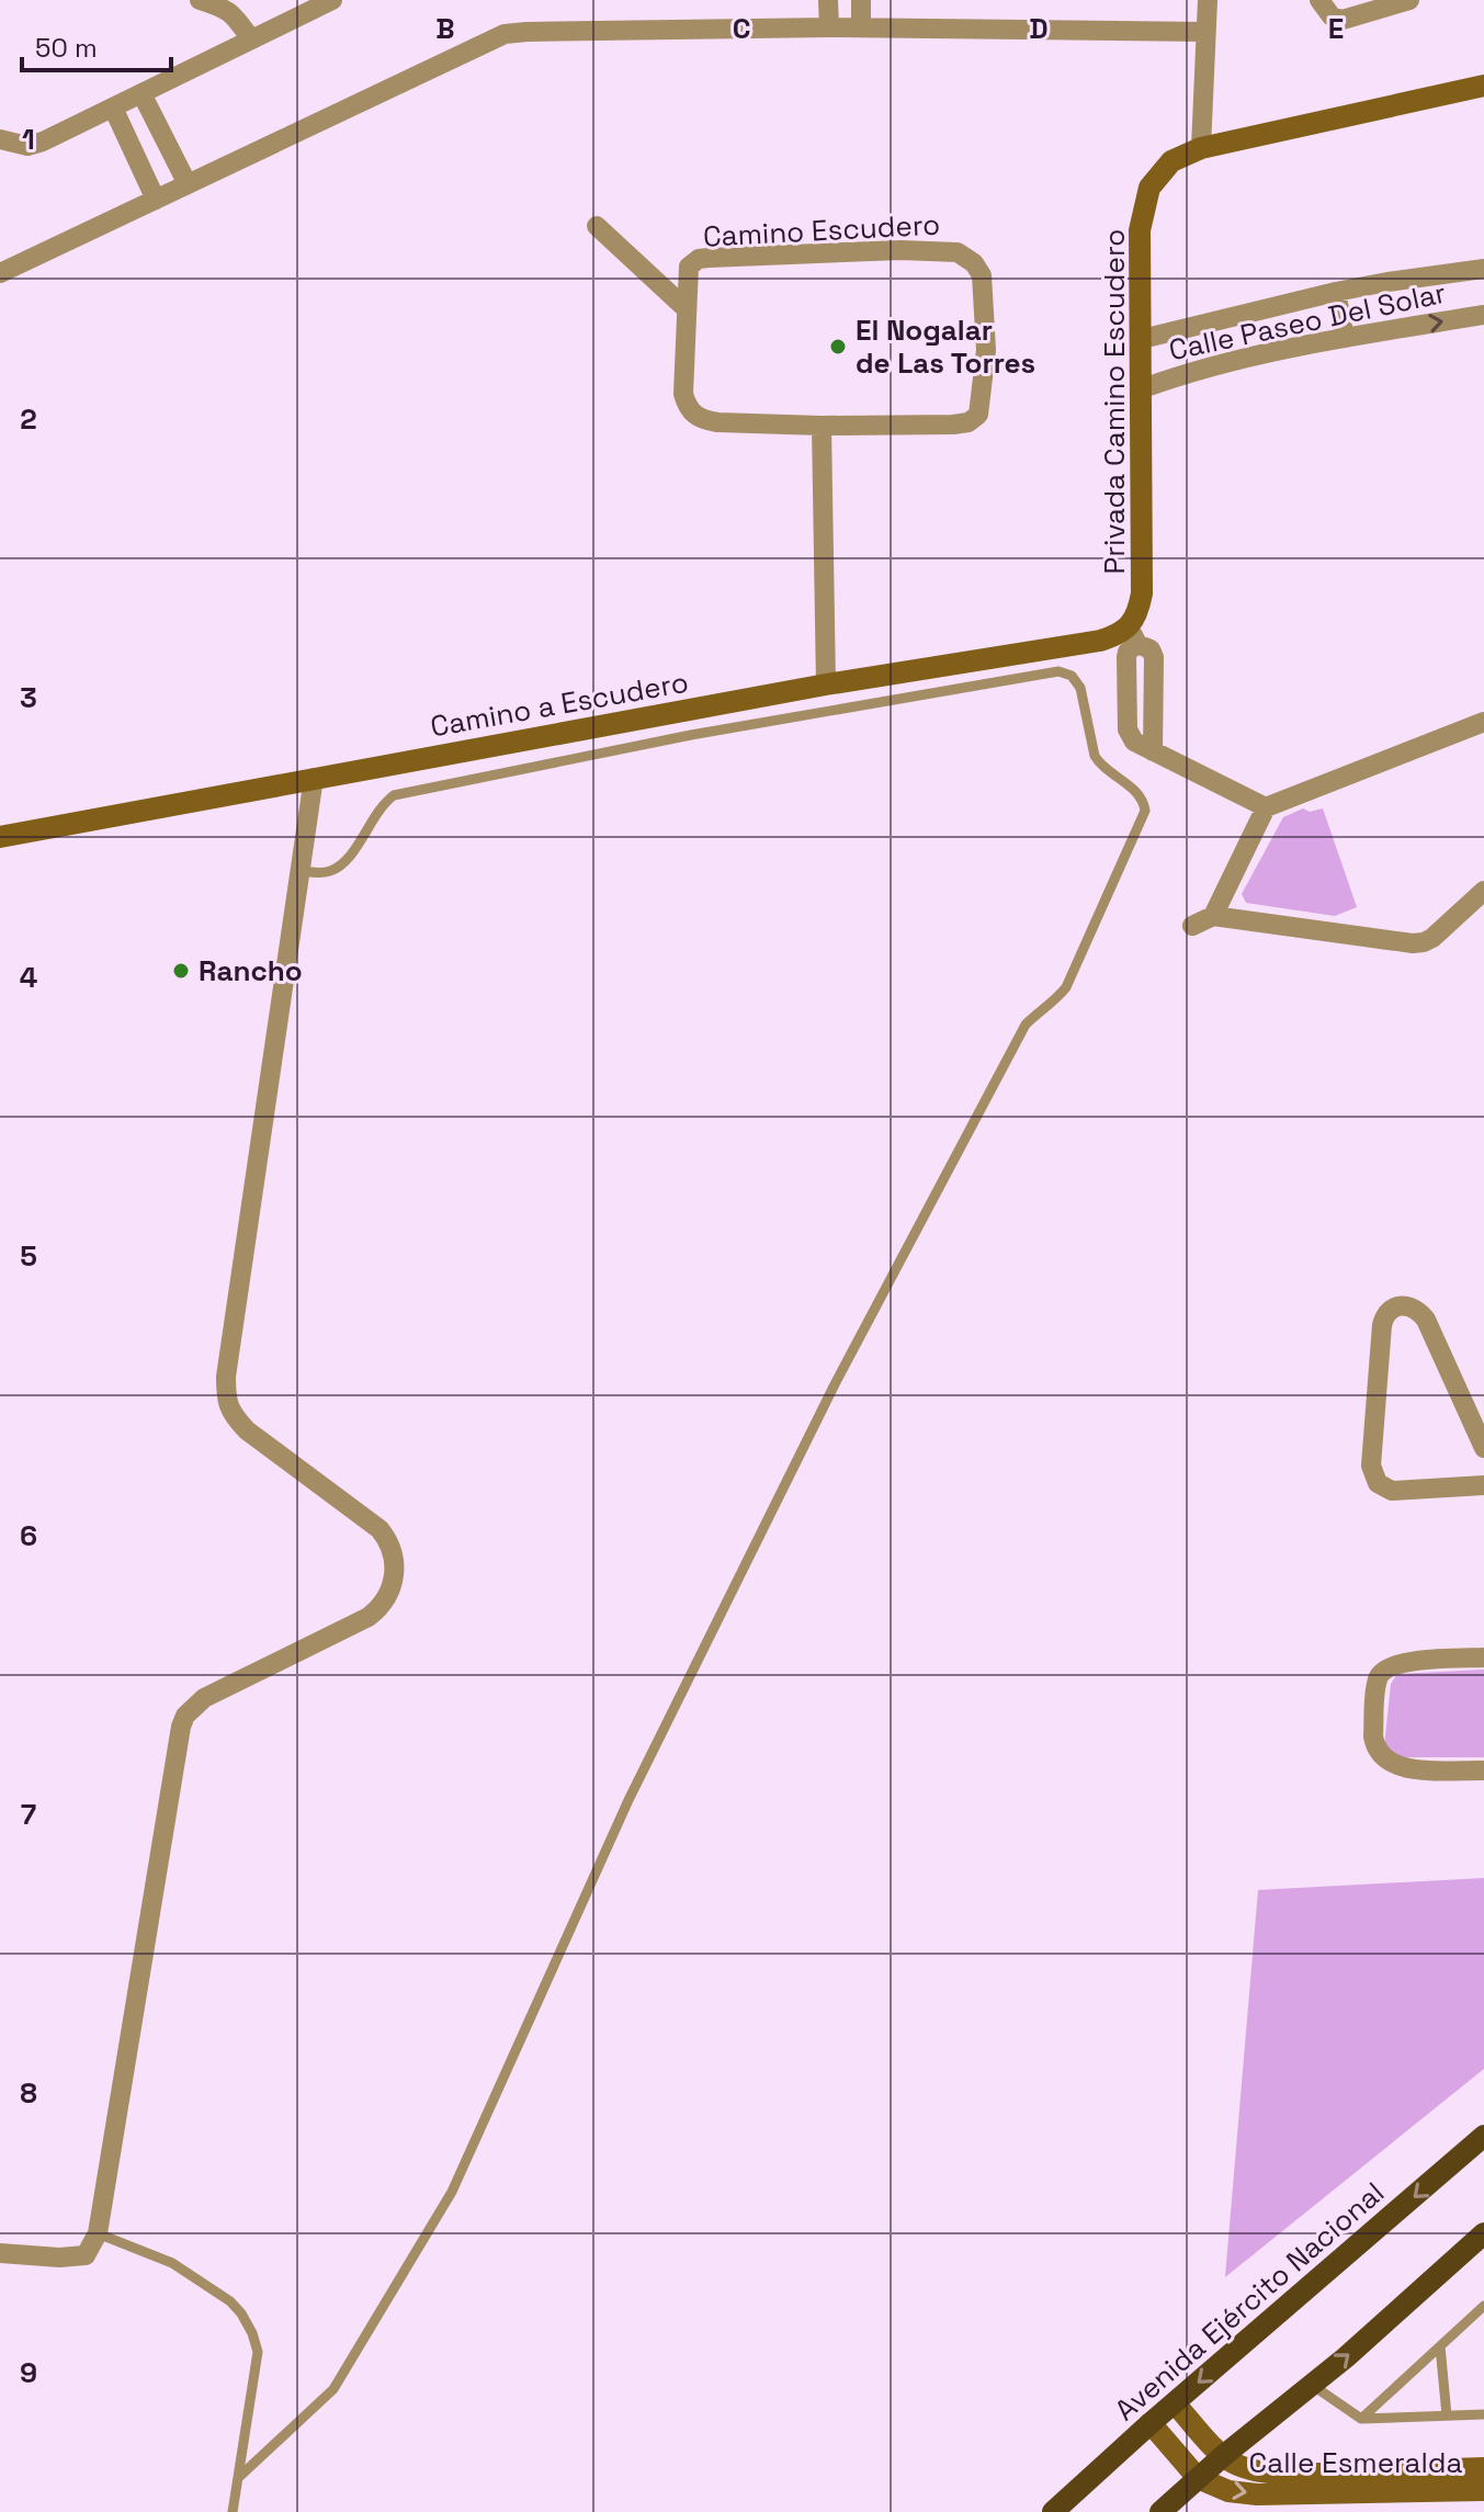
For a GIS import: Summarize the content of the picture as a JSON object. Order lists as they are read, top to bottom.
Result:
{
  "streets": {
    "main road": ["Avenida Ejército Nacional"],
    "street": [
      "Camino Escudero",
      "Calle Paseo Del Solar",
      "Privada Camino Escudero",
      "Camino a Escudero",
      "Calle Esmeralda"
    ]
  },
  "crossings": [
    ["Calle Paseo Del Solar", "Privada Camino Escudero"],
    ["Privada Camino Escudero", "Camino a Escudero"],
    ["Avenida Ejército Nacional", "Calle Esmeralda"]
  ],
  "places": ["El Nogalar de Las Torres", "Rancho"],
  "scale_bar": "50 m",
  "grid": {
    "columns": [
      "B",
      "C",
      "D",
      "E"
    ],
    "rows": [
      "1",
      "2",
      "3",
      "4",
      "5",
      "6",
      "7",
      "8",
      "9"
    ]
  }
}
